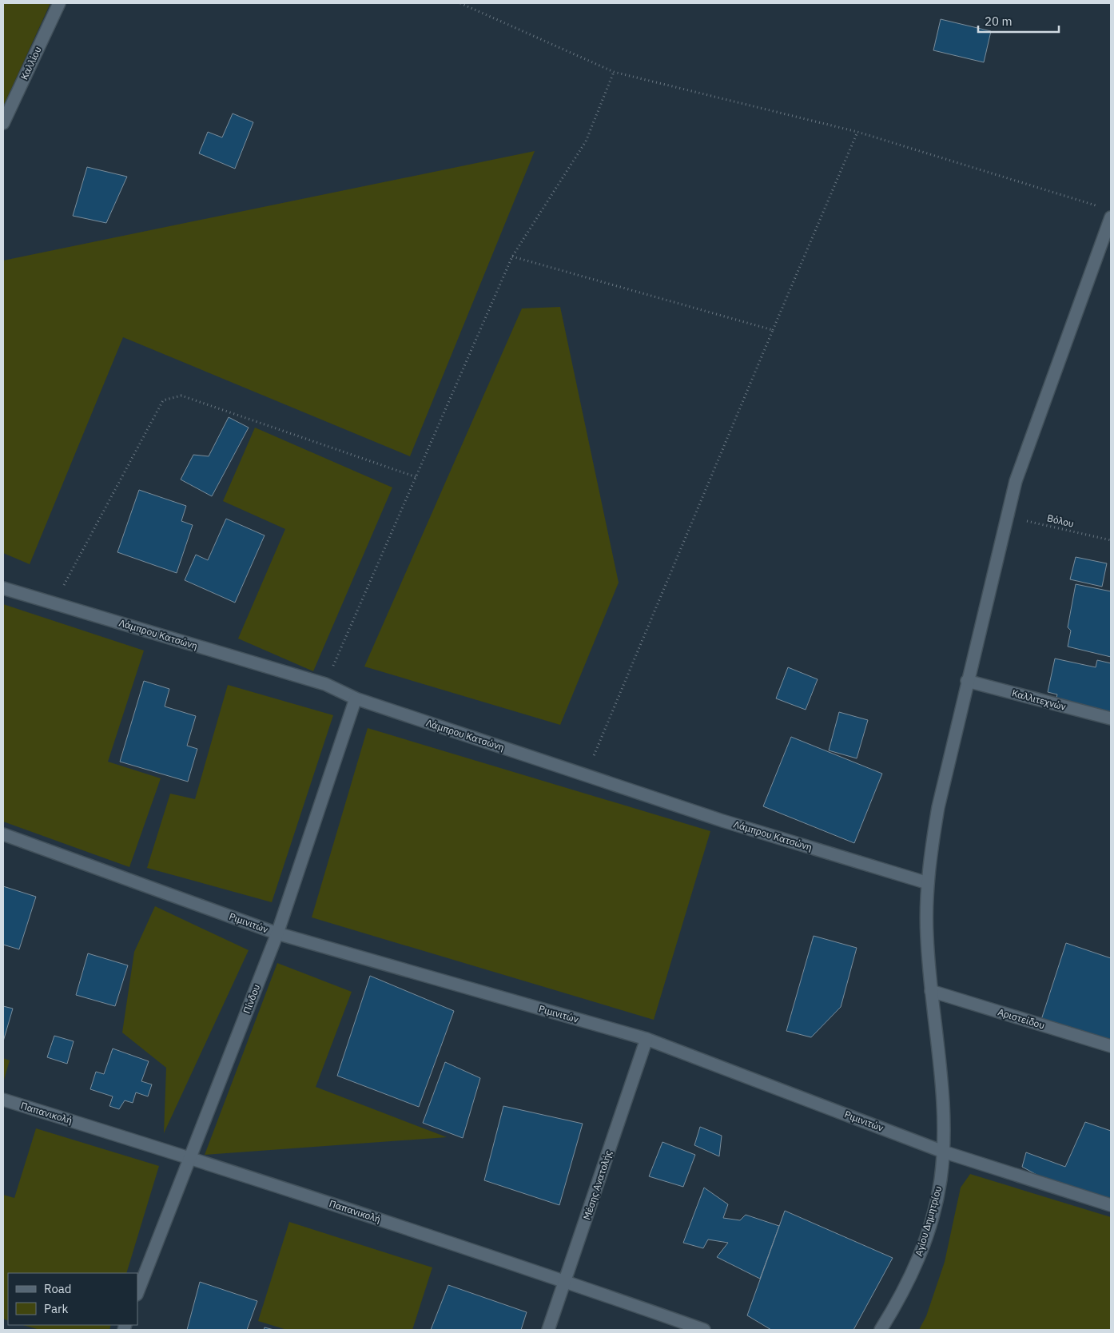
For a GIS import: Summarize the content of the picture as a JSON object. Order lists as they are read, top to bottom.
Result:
{
  "streets": {
    "street": [
      "Καλλίου",
      "Λάμπρου Κατσώνη",
      "Καλλιτεχνών",
      "Ριμινιτών",
      "Πίνδου",
      "Αριστείδου",
      "Παπανικολή",
      "Μέσης Ανατολής",
      "Αγίου Δημητρίου"
    ],
    "path": ["Βόλου"]
  },
  "crossings": [
    ["Βόλου", "Αγίου Δημητρίου"],
    ["Λάμπρου Κατσώνη", "Πίνδου"],
    ["Λάμπρου Κατσώνη", "Αγίου Δημητρίου"],
    ["Καλλιτεχνών", "Αγίου Δημητρίου"],
    ["Ριμινιτών", "Πίνδου"],
    ["Ριμινιτών", "Μέσης Ανατολής"],
    ["Ριμινιτών", "Αγίου Δημητρίου"],
    ["Πίνδου", "Παπανικολή"],
    ["Αριστείδου", "Αγίου Δημητρίου"],
    ["Παπανικολή", "Μέσης Ανατολής"]
  ],
  "legend": ["Road", "Park"],
  "scale_bar": "20 m"
}
